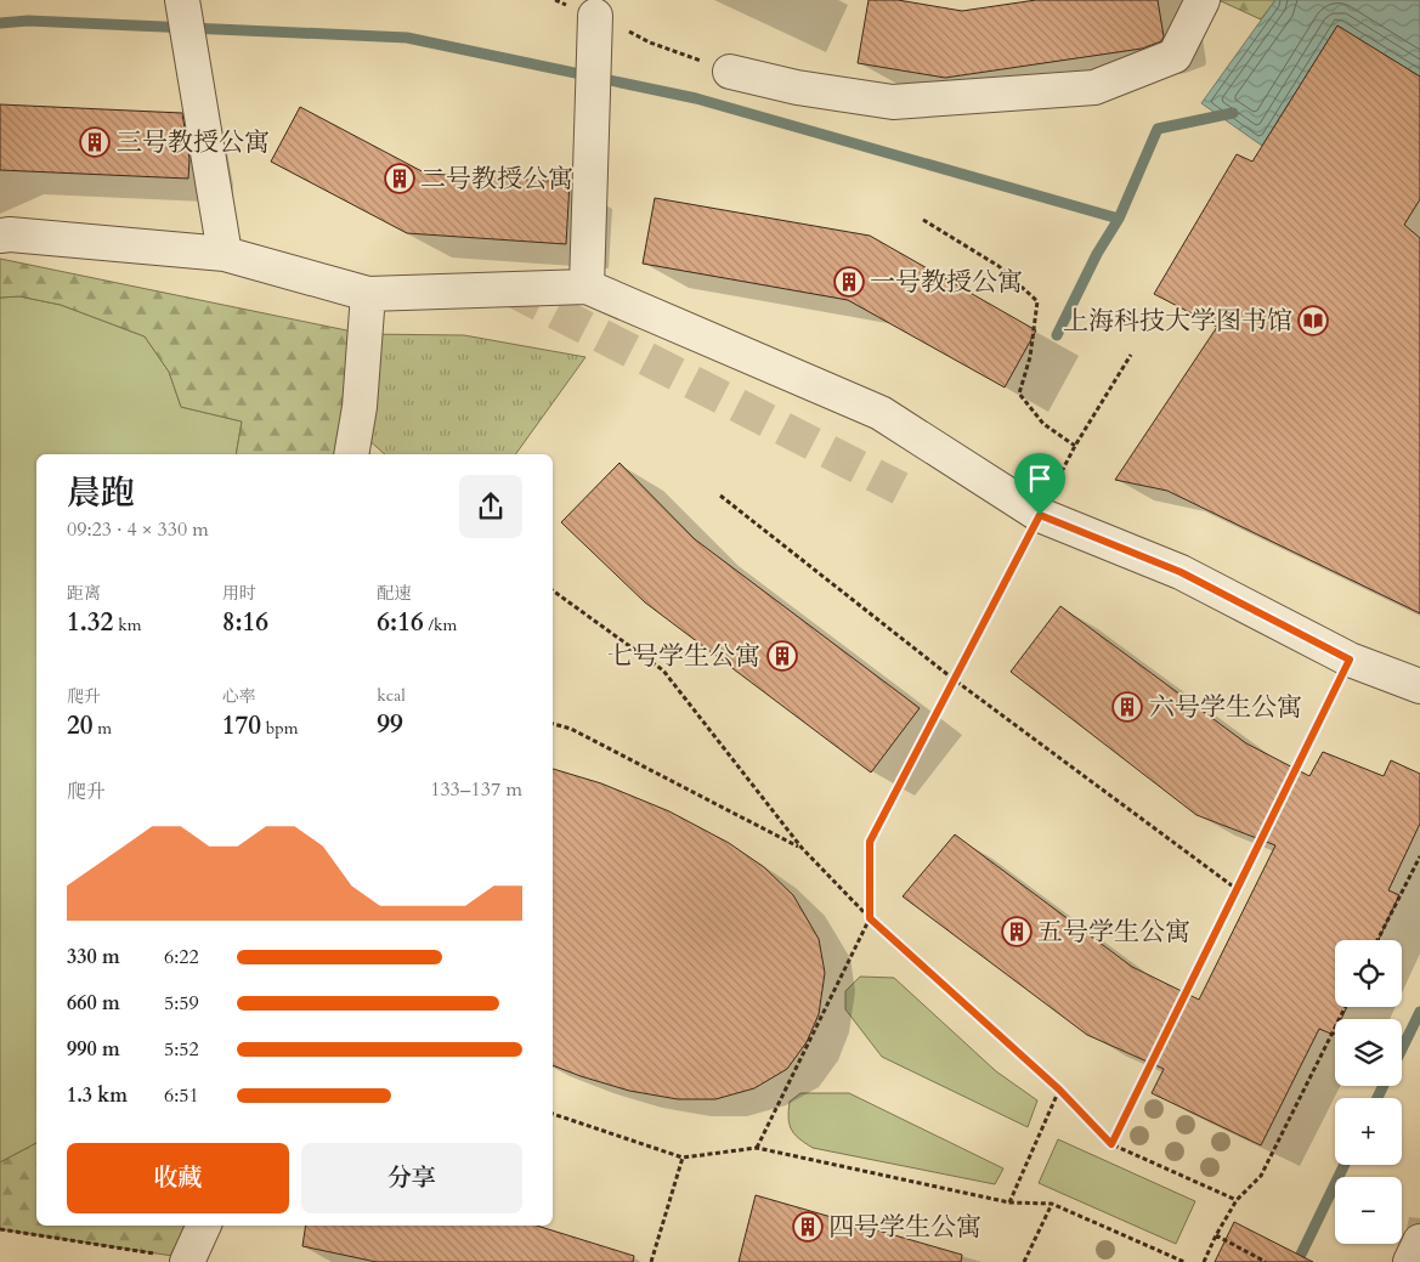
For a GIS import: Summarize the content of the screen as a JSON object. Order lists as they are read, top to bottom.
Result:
{
  "places": {
    "building": [
      "三号教授公寓",
      "二号教授公寓",
      "一号教授公寓",
      "七号学生公寓",
      "六号学生公寓",
      "五号学生公寓",
      "四号学生公寓"
    ],
    "library": ["上海科技大学图书馆"]
  },
  "page": {
    "heading": ["晨跑", "09:23 · 4 × 330 m"],
    "stats": [
      ["距离", "1.32 km"],
      ["用时", "8:16"],
      ["配速", "6:16 /km"],
      ["爬升", "20 m"],
      ["心率", "170 bpm"],
      ["kcal", "99"]
    ],
    "chart": ["爬升", "133–137 m"],
    "list": [
      {
        "name": "330 m",
        "note": "6:22"
      },
      {
        "name": "660 m",
        "note": "5:59"
      },
      {
        "name": "990 m",
        "note": "5:52"
      },
      {
        "name": "1.3 km",
        "note": "6:51"
      }
    ],
    "map_buttons": ["+", "−"],
    "buttons": ["收藏", "分享"]
  }
}
